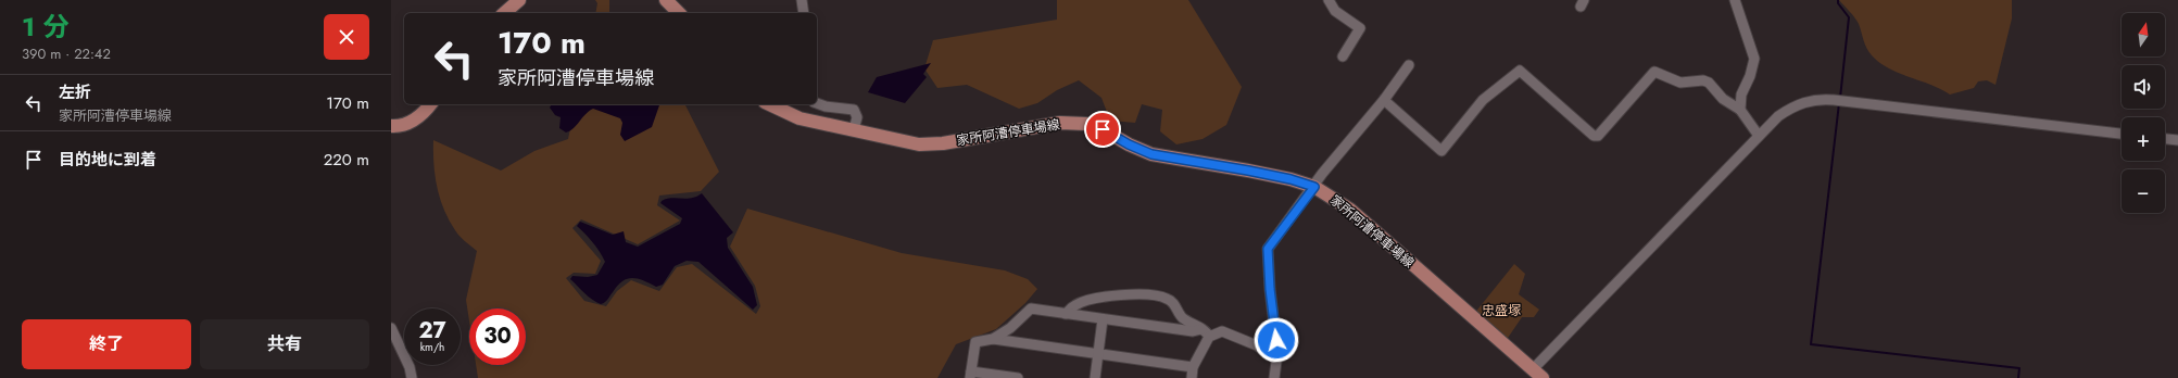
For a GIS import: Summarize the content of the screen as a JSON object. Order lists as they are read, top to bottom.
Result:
{
  "streets": {
    "main road": ["家所阿漕停車場線"]
  },
  "parks": ["忠盛塚"],
  "north": "top",
  "page": {
    "heading": ["1 分", "390 m · 22:42"],
    "map_buttons": ["+", "−"],
    "turn": ["170 m", "家所阿漕停車場線"],
    "list": [
      {
        "name": "左折",
        "note": "家所阿漕停車場線",
        "value": "170 m"
      },
      {
        "name": "目的地に到着",
        "value": "220 m"
      }
    ],
    "speed": "27 km/h",
    "limit": "30",
    "buttons": ["終了", "共有"]
  }
}
